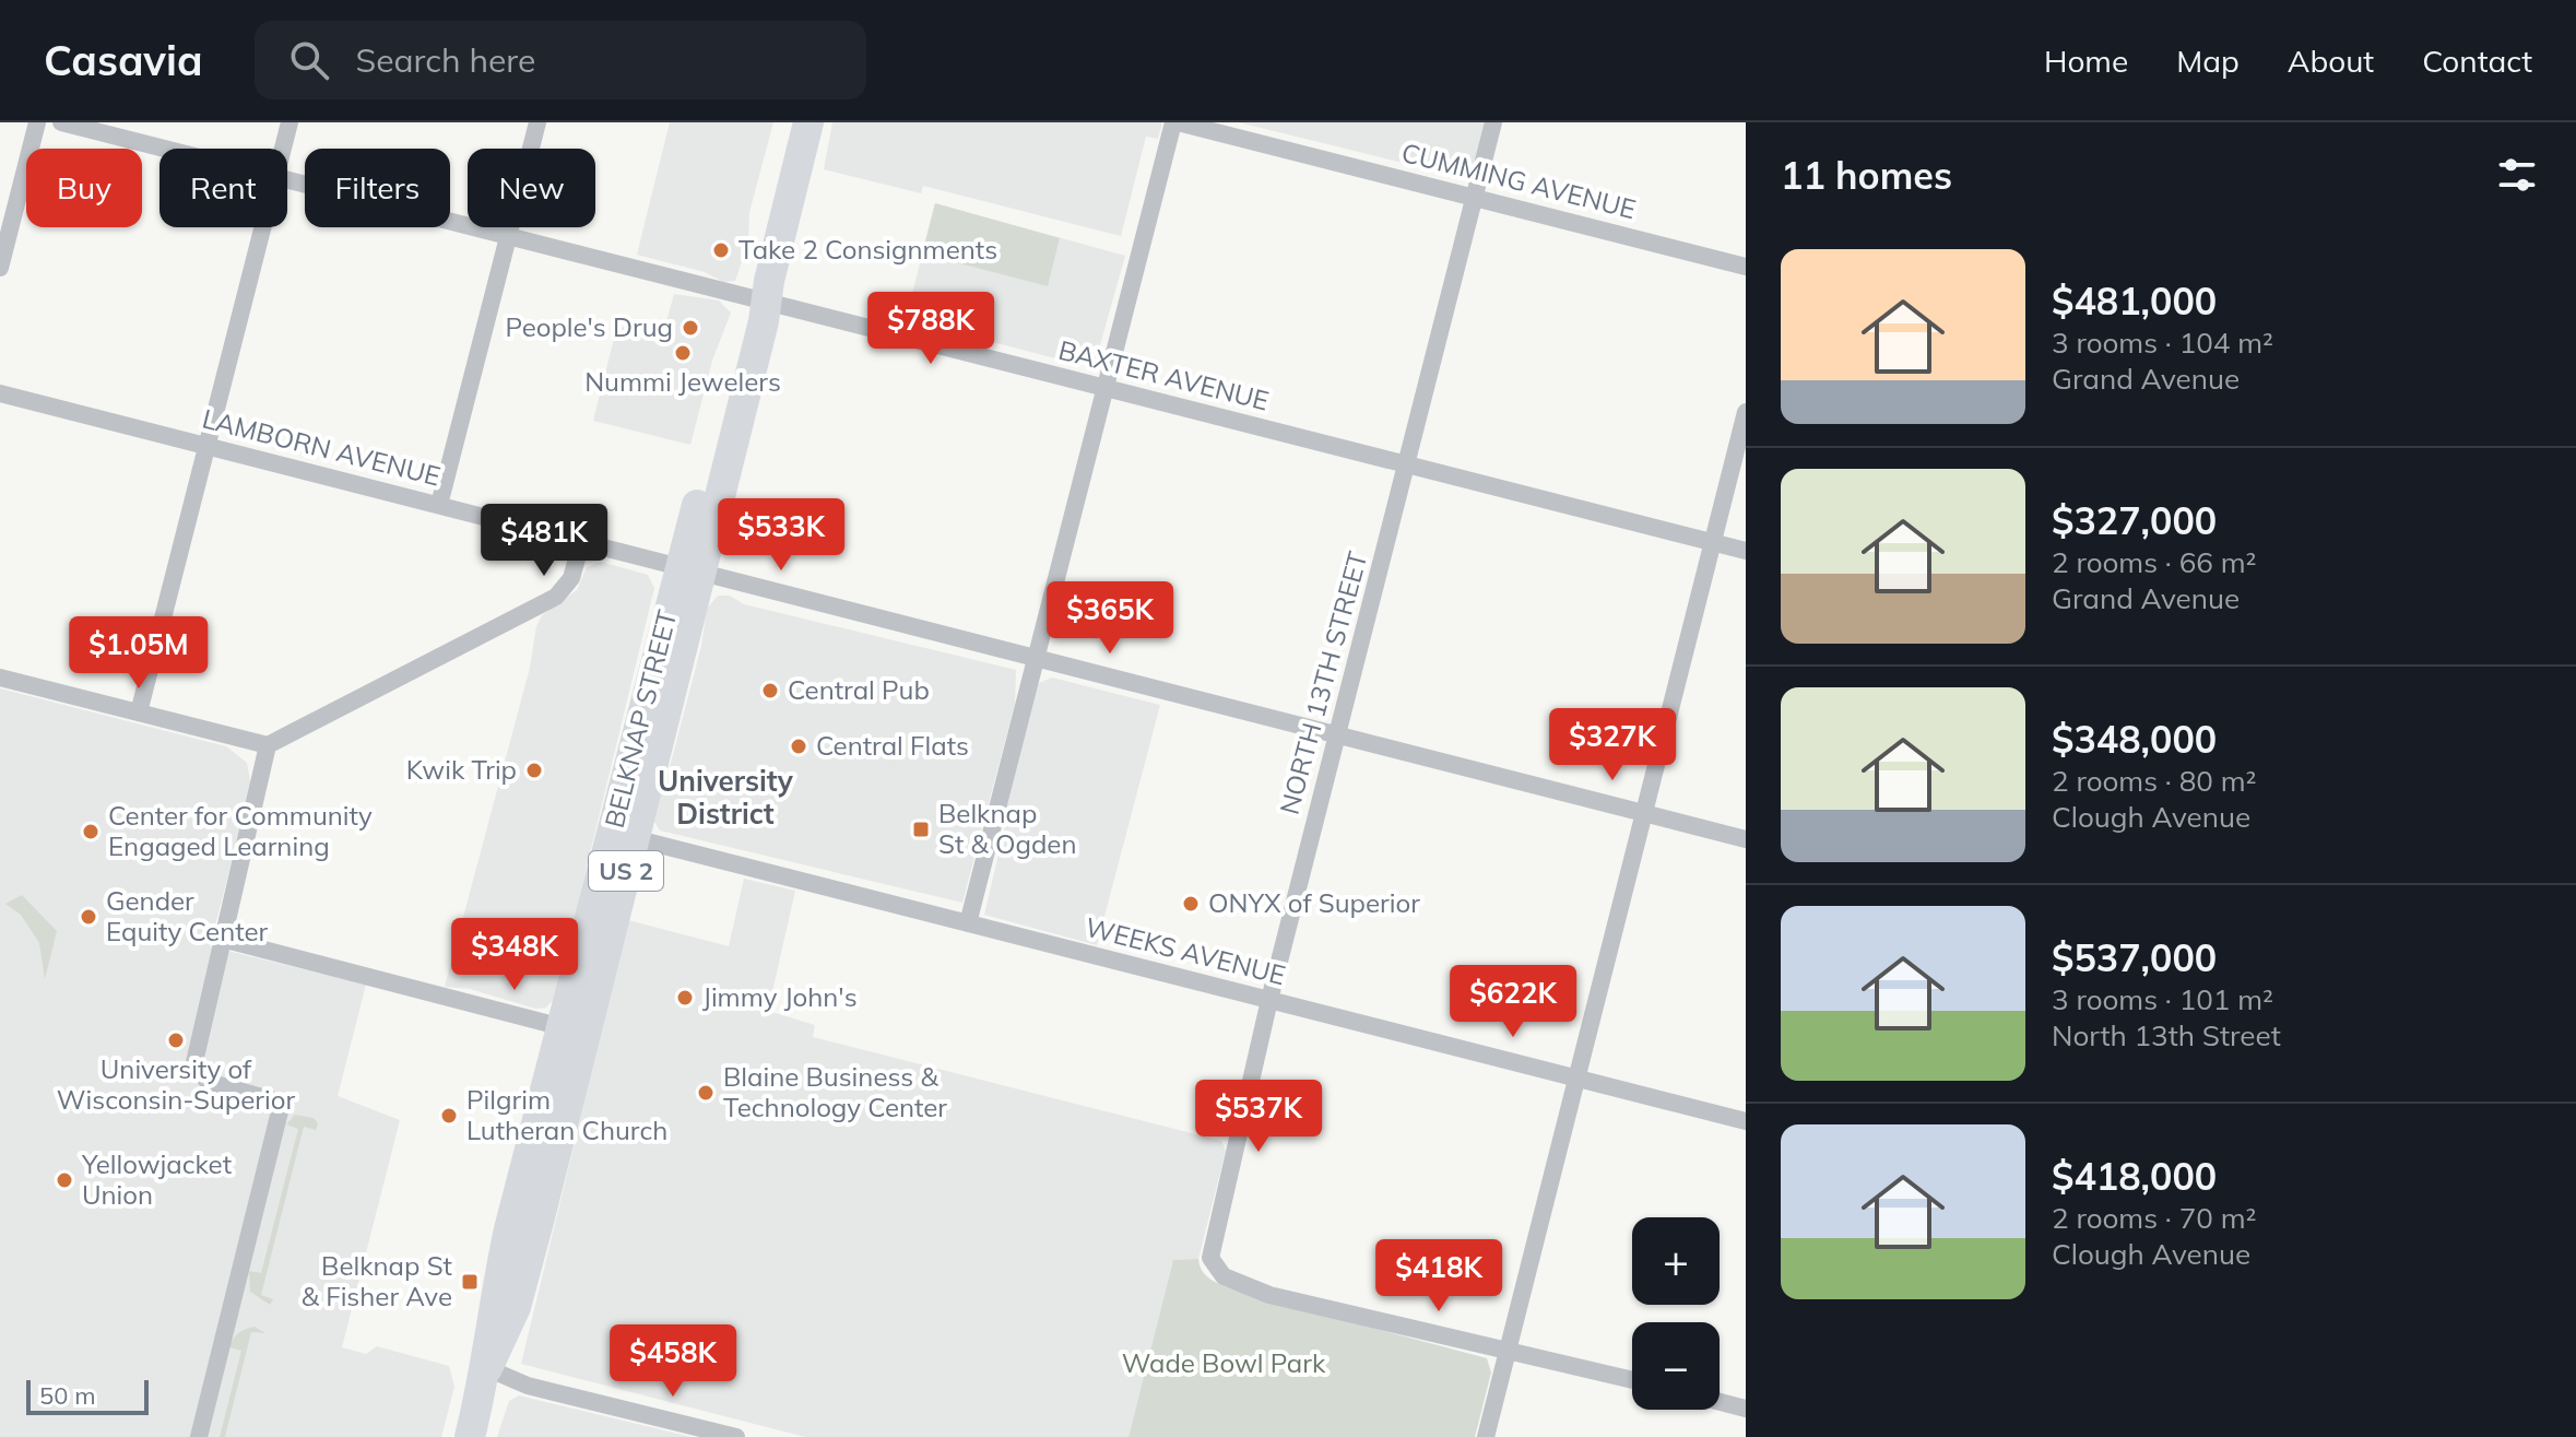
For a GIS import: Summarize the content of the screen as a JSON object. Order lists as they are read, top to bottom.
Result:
{
  "streets": {
    "highway": ["BELKNAP STREET", "US 2"],
    "street": [
      "CUMMING AVENUE",
      "BAXTER AVENUE",
      "LAMBORN AVENUE",
      "NORTH 13TH STREET",
      "WEEKS AVENUE"
    ]
  },
  "crossings": [
    ["CUMMING AVENUE", "NORTH 13TH STREET"],
    ["BAXTER AVENUE", "NORTH 13TH STREET"],
    ["BAXTER AVENUE", "BELKNAP STREET"],
    ["LAMBORN AVENUE", "NORTH 13TH STREET"],
    ["LAMBORN AVENUE", "BELKNAP STREET"],
    ["NORTH 13TH STREET", "WEEKS AVENUE"],
    ["BELKNAP STREET", "WEEKS AVENUE"]
  ],
  "districts": ["University District"],
  "parks": ["Wade Bowl Park"],
  "places": {
    "other": [
      "Take 2 Consignments",
      "People's Drug",
      "Nummi Jewelers",
      "Central Pub",
      "Central Flats",
      "Kwik Trip",
      "Center for Community Engaged Learning",
      "ONYX of Superior",
      "Gender Equity Center",
      "Jimmy John's",
      "University of Wisconsin-Superior",
      "Blaine Business & Technology Center",
      "Pilgrim Lutheran Church",
      "Yellowjacket Union"
    ],
    "transit": ["Belknap St & Ogden", "Belknap St & Fisher Ave"]
  },
  "scale_bar": "50 m",
  "page": {
    "header": "Casavia",
    "search": "Search here",
    "nav": [
      "Home",
      "Map",
      "About",
      "Contact"
    ],
    "heading": "11 homes",
    "chip": [
      "Buy",
      "Rent",
      "Filters",
      "New"
    ],
    "list": [
      {
        "name": "$481,000",
        "note": "3 rooms · 104 m² · Grand Avenue"
      },
      {
        "name": "$327,000",
        "note": "2 rooms · 66 m² · Grand Avenue"
      },
      {
        "name": "$348,000",
        "note": "2 rooms · 80 m² · Clough Avenue"
      },
      {
        "name": "$537,000",
        "note": "3 rooms · 101 m² · North 13th Street"
      },
      {
        "name": "$418,000",
        "note": "2 rooms · 70 m² · Clough Avenue"
      }
    ],
    "price": [
      "$788K",
      "$533K",
      "$481K",
      "$365K",
      "$1.05M",
      "$327K",
      "$348K",
      "$622K",
      "$537K",
      "$418K",
      "$458K"
    ],
    "map_buttons": ["+", "−"],
    "scale": "50 m"
  }
}
